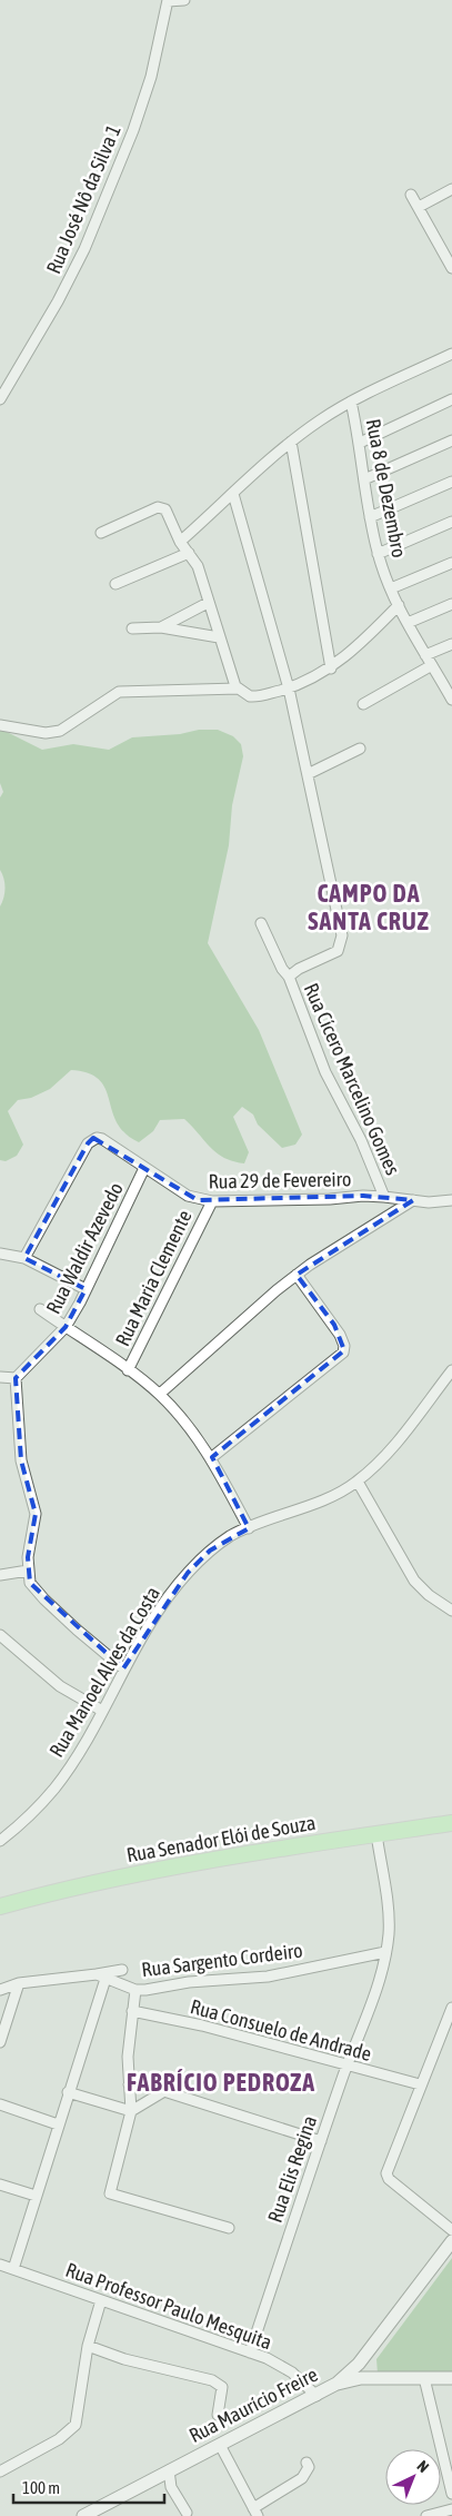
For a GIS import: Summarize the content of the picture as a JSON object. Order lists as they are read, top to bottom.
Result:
{
  "streets": {
    "main road": ["Rua Senador Elói de Souza"],
    "street": [
      "Rua José Nô da Silva 1",
      "Rua 8 de Dezembro",
      "Rua Cícero Marcelino Gomes",
      "Rua 29 de Fevereiro",
      "Rua Waldir Azevedo",
      "Rua Maria Clemente",
      "Rua Manoel Alves da Costa",
      "Rua Sargento Cordeiro",
      "Rua Consuelo de Andrade",
      "Rua Elis Regina",
      "Rua Professor Paulo Mesquita",
      "Rua Maurício Freire"
    ]
  },
  "crossings": [
    ["Rua Cícero Marcelino Gomes", "Rua 29 de Fevereiro"],
    ["Rua 29 de Fevereiro", "Rua Waldir Azevedo"],
    ["Rua 29 de Fevereiro", "Rua Maria Clemente"],
    ["Rua Senador Elói de Souza", "Rua Elis Regina"],
    ["Rua Sargento Cordeiro", "Rua Elis Regina"],
    ["Rua Consuelo de Andrade", "Rua Elis Regina"],
    ["Rua Elis Regina", "Rua Professor Paulo Mesquita"],
    ["Rua Professor Paulo Mesquita", "Rua Maurício Freire"]
  ],
  "districts": ["CAMPO DA SANTA CRUZ", "FABRÍCIO PEDROZA"],
  "scale_bar": "100 m",
  "north": "top right"
}
